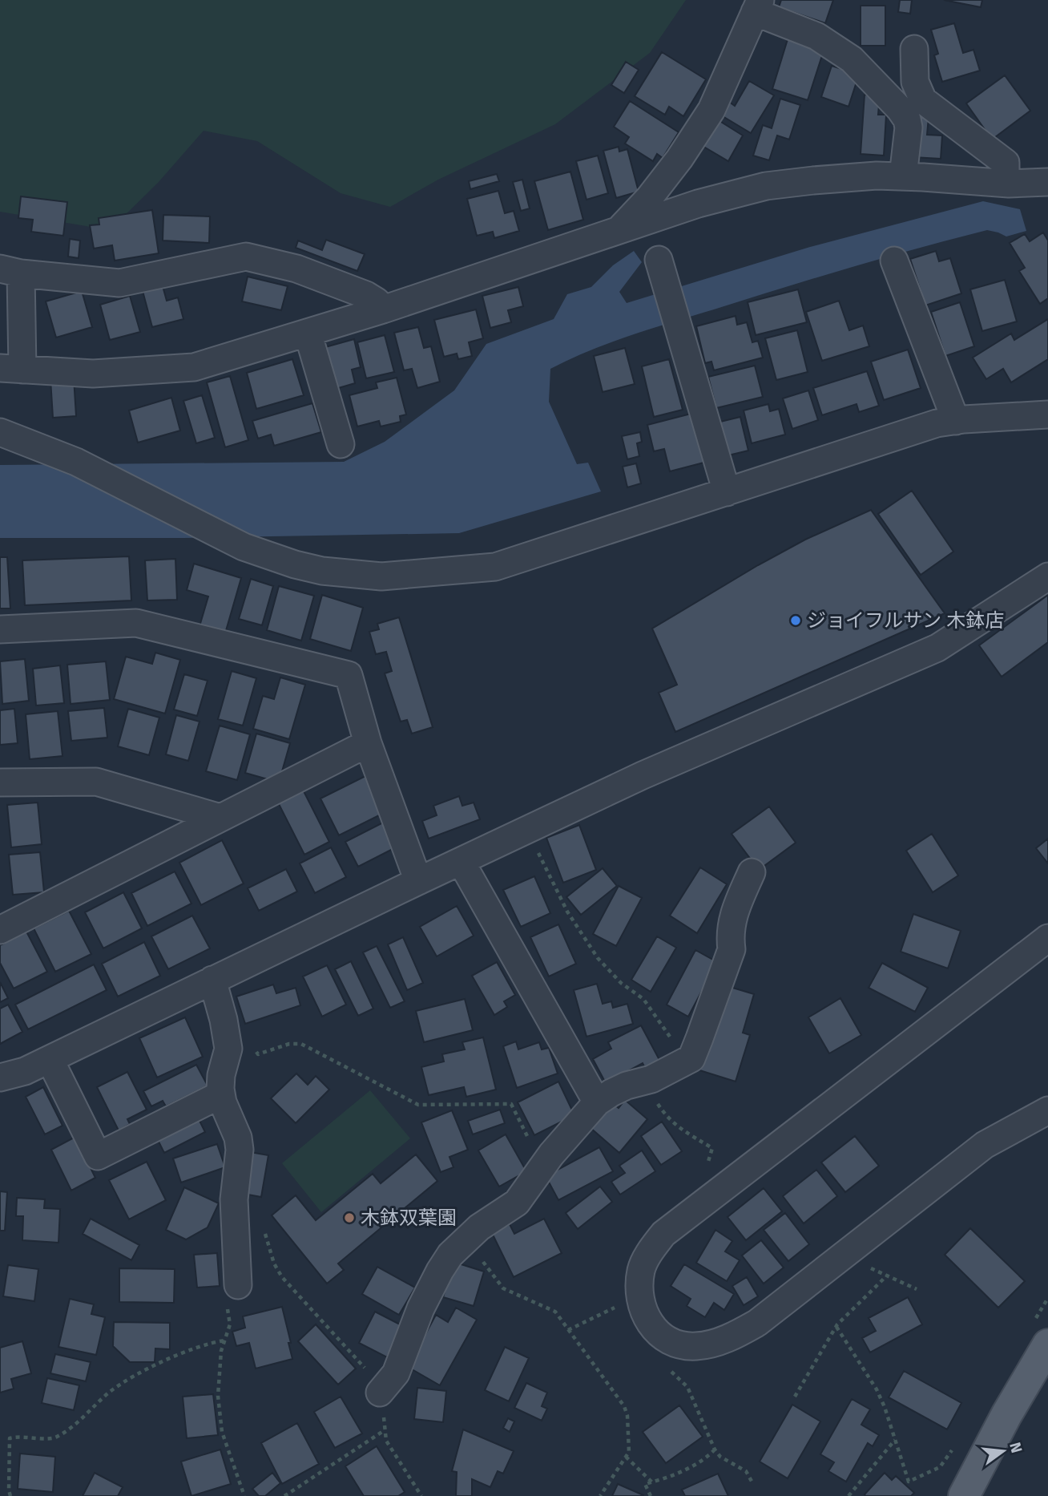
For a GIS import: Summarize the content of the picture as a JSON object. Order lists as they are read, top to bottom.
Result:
{
  "places": ["ジョイフルサン 木鉢店", "木鉢双葉園"],
  "north": "right"
}
